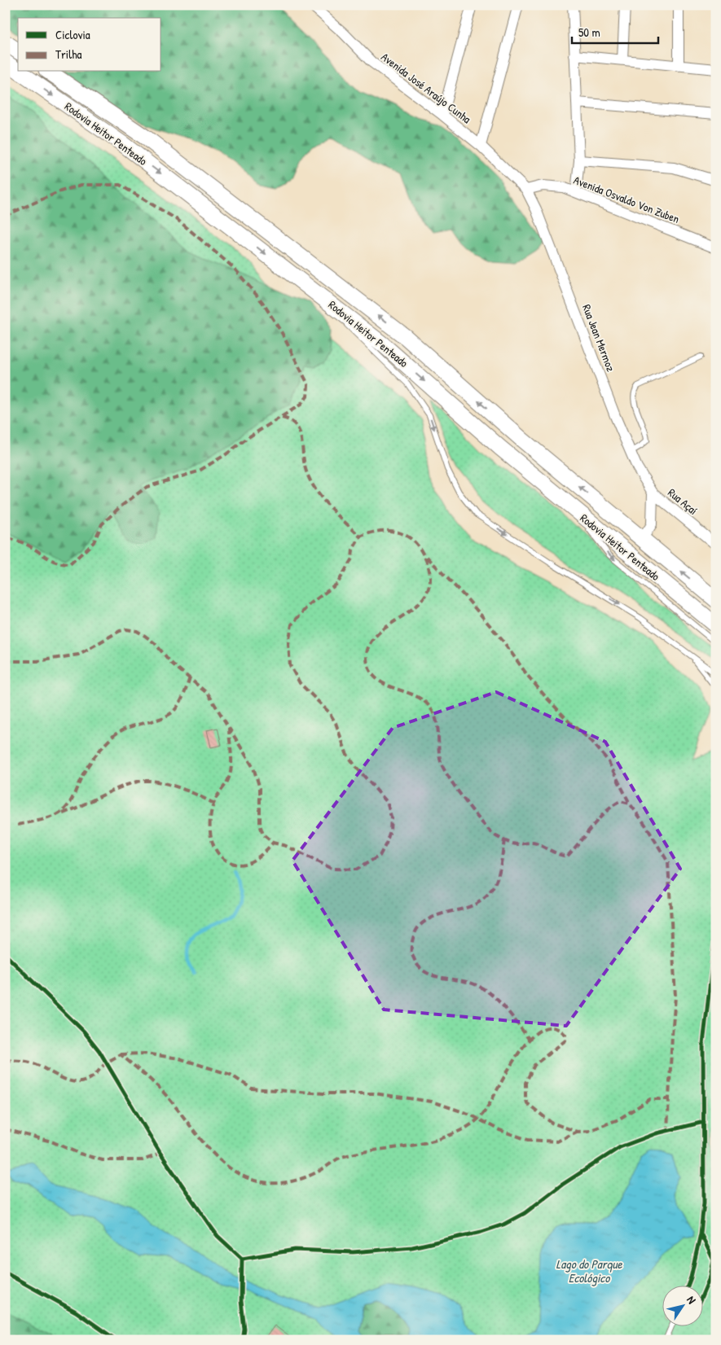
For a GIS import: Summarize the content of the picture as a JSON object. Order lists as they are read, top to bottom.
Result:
{
  "streets": {
    "main road": ["Rodovia Heitor Penteado"],
    "street": [
      "Avenida José Araújo Cunha",
      "Avenida Osvaldo Von Zuben",
      "Rua Jean Mermoz",
      "Rua Açaí"
    ]
  },
  "crossings": [
    ["Avenida José Araújo Cunha", "Avenida Osvaldo Von Zuben"],
    ["Avenida José Araújo Cunha", "Rua Jean Mermoz"],
    ["Avenida Osvaldo Von Zuben", "Rua Jean Mermoz"],
    ["Rua Jean Mermoz", "Rua Açaí"]
  ],
  "water": ["Lago do Parque Ecológico"],
  "legend": ["Ciclovia", "Trilha"],
  "scale_bar": "50 m",
  "north": "top right"
}
